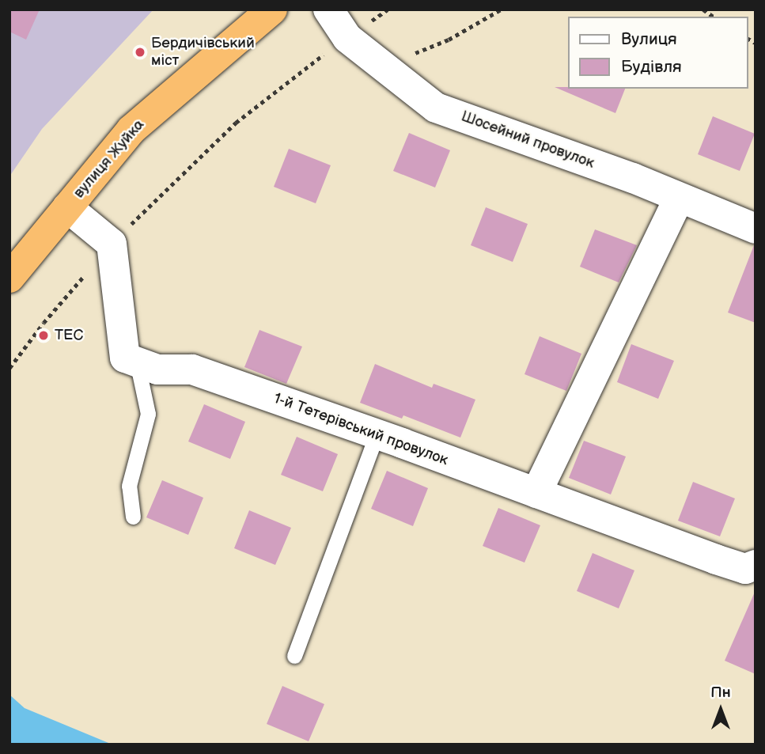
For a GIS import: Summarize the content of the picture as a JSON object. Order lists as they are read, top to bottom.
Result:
{
  "streets": {
    "highway": ["вулиця Жуйка"],
    "street": ["Шосейний провулок", "1-й Тетерівський провулок"]
  },
  "places": ["Бердичівський міст", "ТЕС"],
  "legend": ["Вулиця", "Будівля"],
  "north": "top"
}
